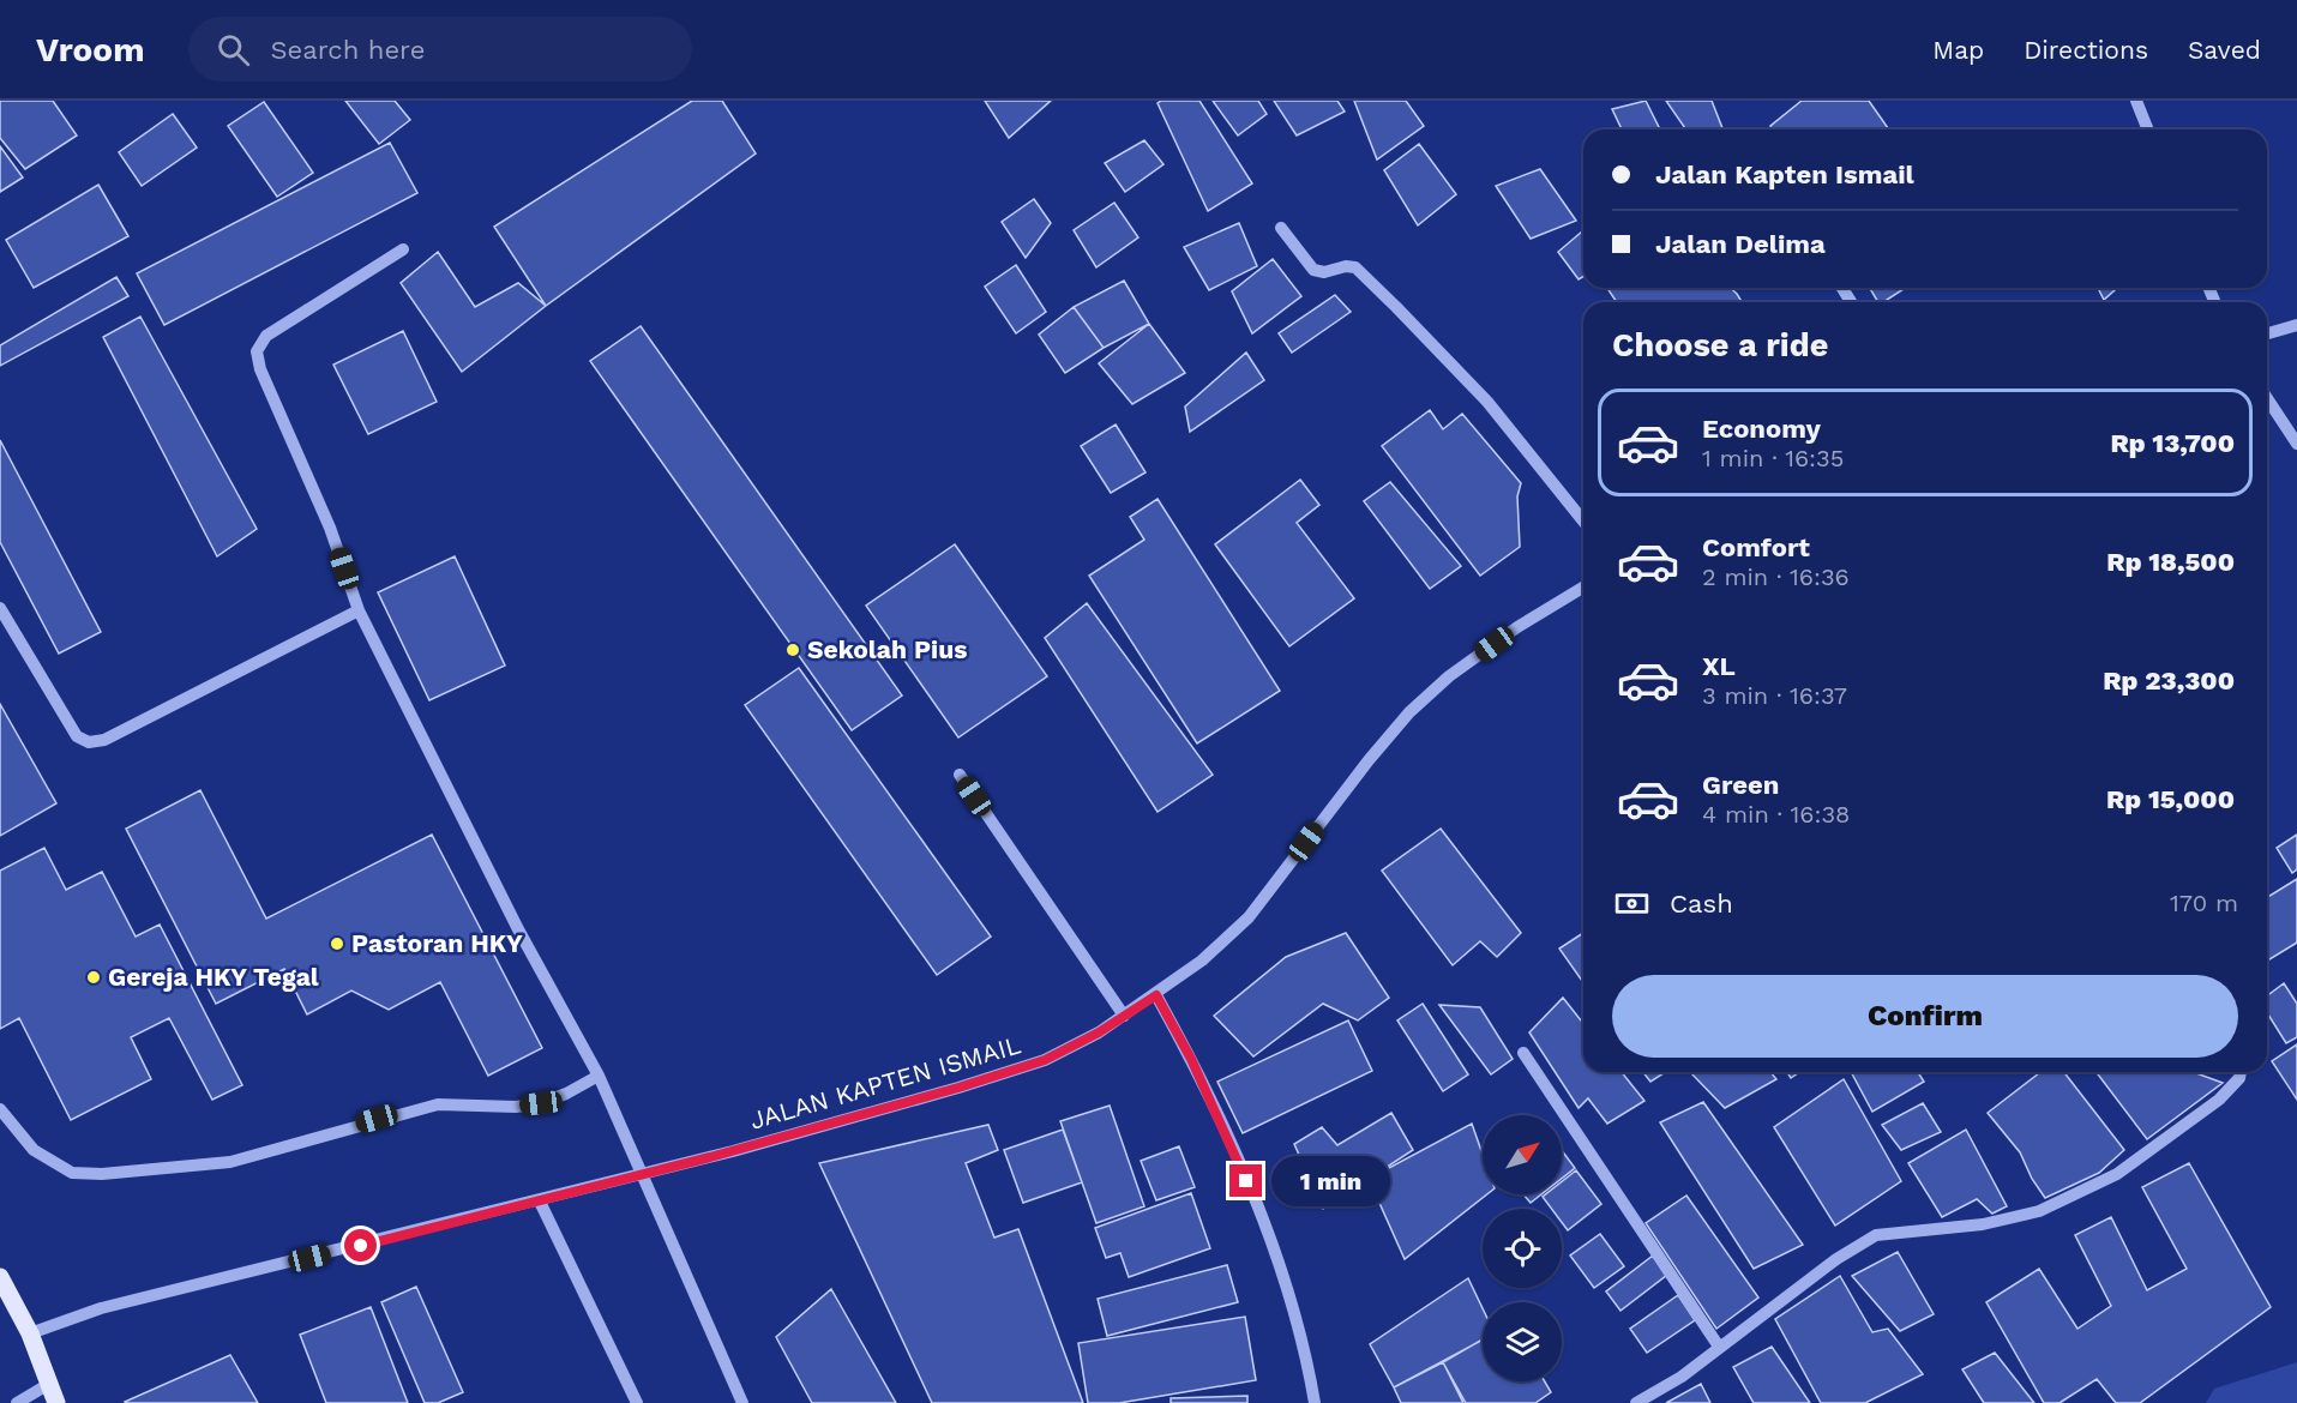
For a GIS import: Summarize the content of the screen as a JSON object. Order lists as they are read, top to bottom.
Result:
{
  "streets": {
    "street": ["JALAN KAPTEN ISMAIL"]
  },
  "places": ["Sekolah Pius", "Pastoran HKY", "Gereja HKY Tegal"],
  "north": "top right",
  "page": {
    "header": "Vroom",
    "search": "Search here",
    "nav": ["Map", "Directions", "Saved"],
    "banner": ["Jalan Kapten Ismail", "Jalan Delima"],
    "heading": "Choose a ride",
    "list": [
      {
        "name": "Economy",
        "note": "1 min · 16:35",
        "value": "Rp 13,700"
      },
      {
        "name": "Comfort",
        "note": "2 min · 16:36",
        "value": "Rp 18,500"
      },
      {
        "name": "XL",
        "note": "3 min · 16:37",
        "value": "Rp 23,300"
      },
      {
        "name": "Green",
        "note": "4 min · 16:38",
        "value": "Rp 15,000"
      }
    ],
    "pay": ["Cash", "170 m"],
    "buttons": "Confirm",
    "bubble": "1 min"
  }
}
